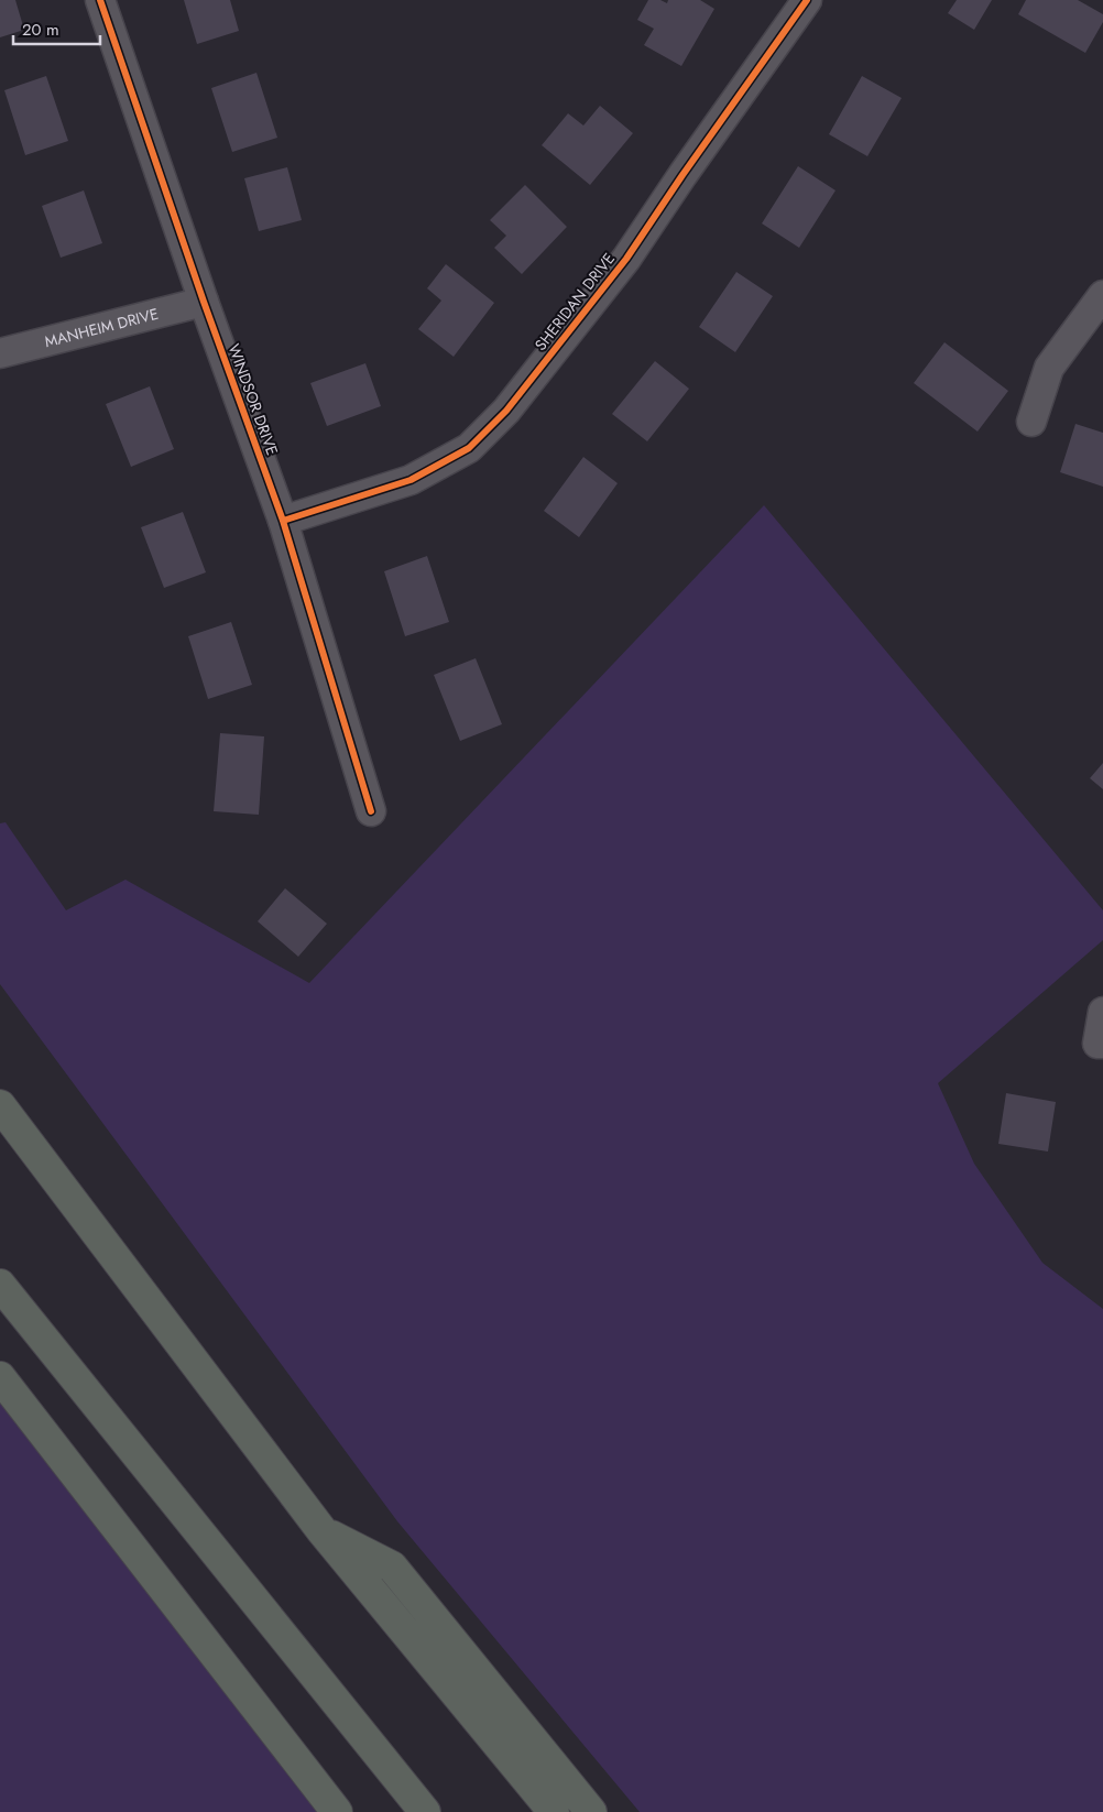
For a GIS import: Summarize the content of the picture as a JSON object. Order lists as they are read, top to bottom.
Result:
{
  "streets": {
    "street": ["SHERIDAN DRIVE", "MANHEIM DRIVE", "WINDSOR DRIVE"]
  },
  "crossings": [
    ["SHERIDAN DRIVE", "WINDSOR DRIVE"],
    ["MANHEIM DRIVE", "WINDSOR DRIVE"]
  ],
  "scale_bar": "20 m"
}
